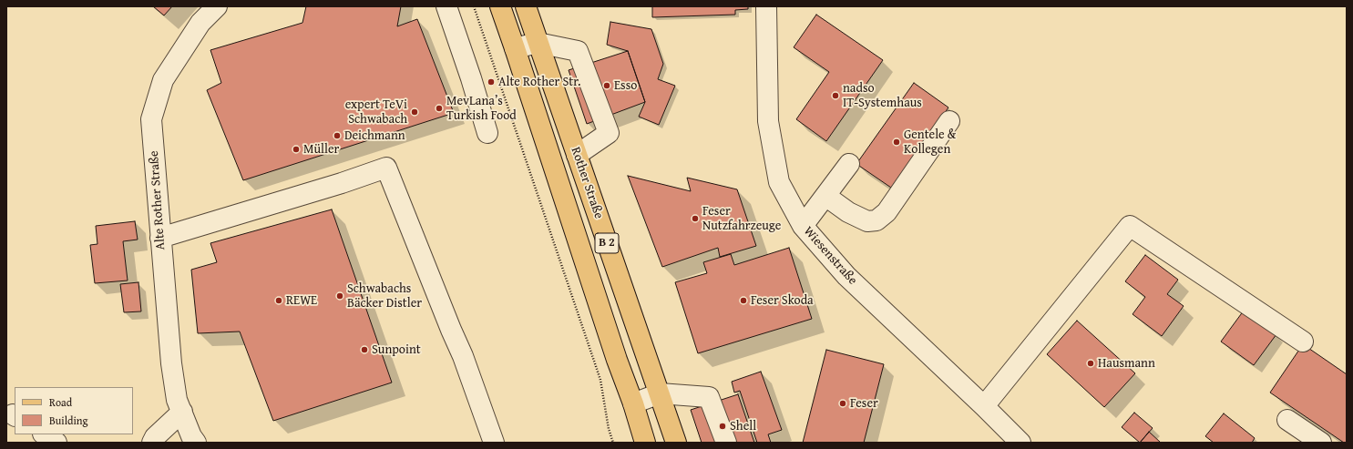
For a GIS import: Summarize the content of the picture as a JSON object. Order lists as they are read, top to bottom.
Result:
{
  "streets": {
    "main road": ["Rother Straße", "B 2"],
    "street": ["Alte Rother Straße", "Wiesenstraße"]
  },
  "places": [
    "Alte Rother Str.",
    "Esso",
    "nadso IT-Systemhaus",
    "MevLana’s Turkish Food",
    "expert TeVi Schwabach",
    "Deichmann",
    "Gentele & Kollegen",
    "Müller",
    "Feser Nutzfahrzeuge",
    "Schwabachs Bäcker Distler",
    "REWE",
    "Feser Skoda",
    "Sunpoint",
    "Hausmann",
    "Feser",
    "Shell"
  ],
  "legend": ["Road", "Building"]
}
